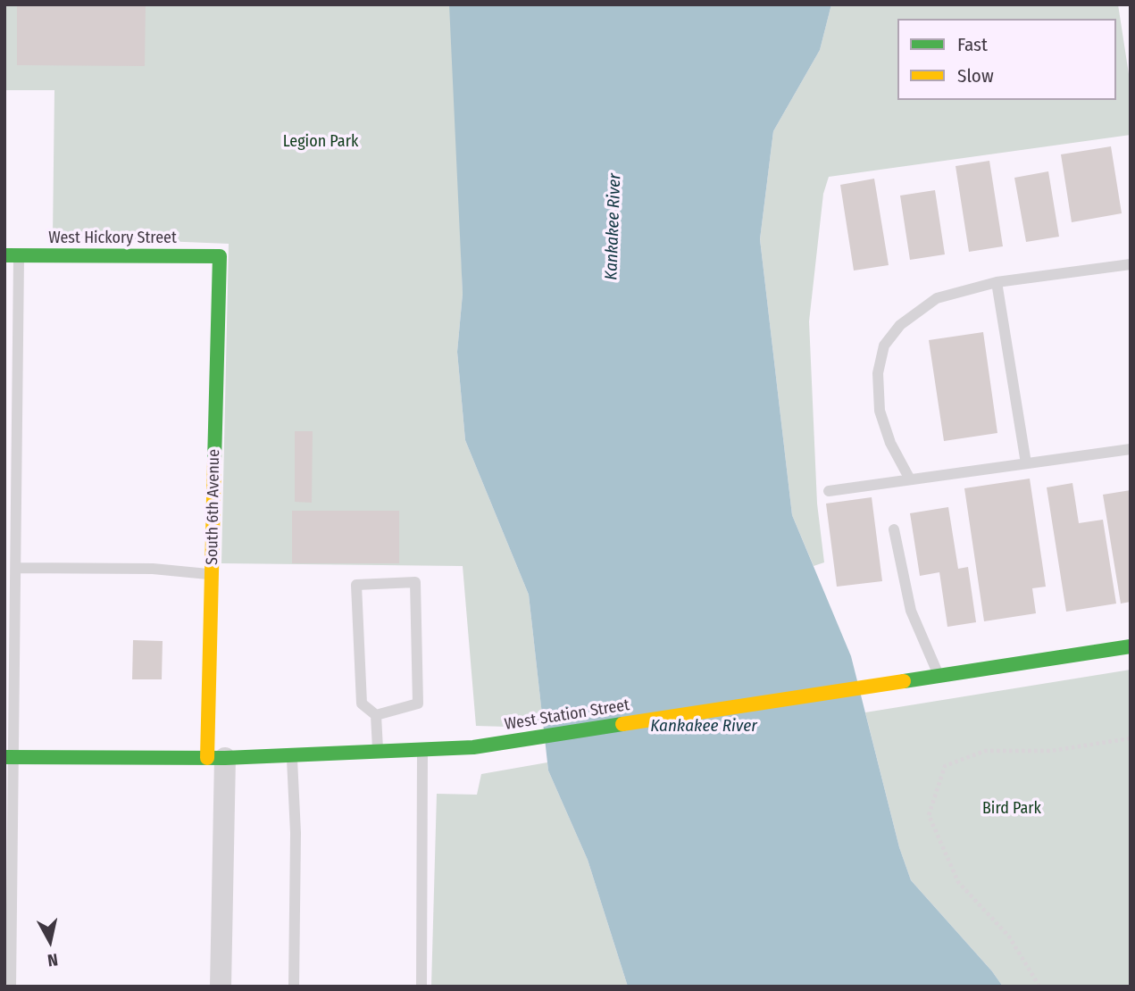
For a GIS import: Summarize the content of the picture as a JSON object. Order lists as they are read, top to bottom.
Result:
{
  "streets": {
    "main road": ["West Hickory Street", "South 6th Avenue", "West Station Street"]
  },
  "crossings": [
    ["West Hickory Street", "South 6th Avenue"],
    ["South 6th Avenue", "West Station Street"]
  ],
  "water": ["Kankakee River"],
  "parks": ["Legion Park", "Bird Park"],
  "legend": ["Fast", "Slow"],
  "north": "bottom"
}
